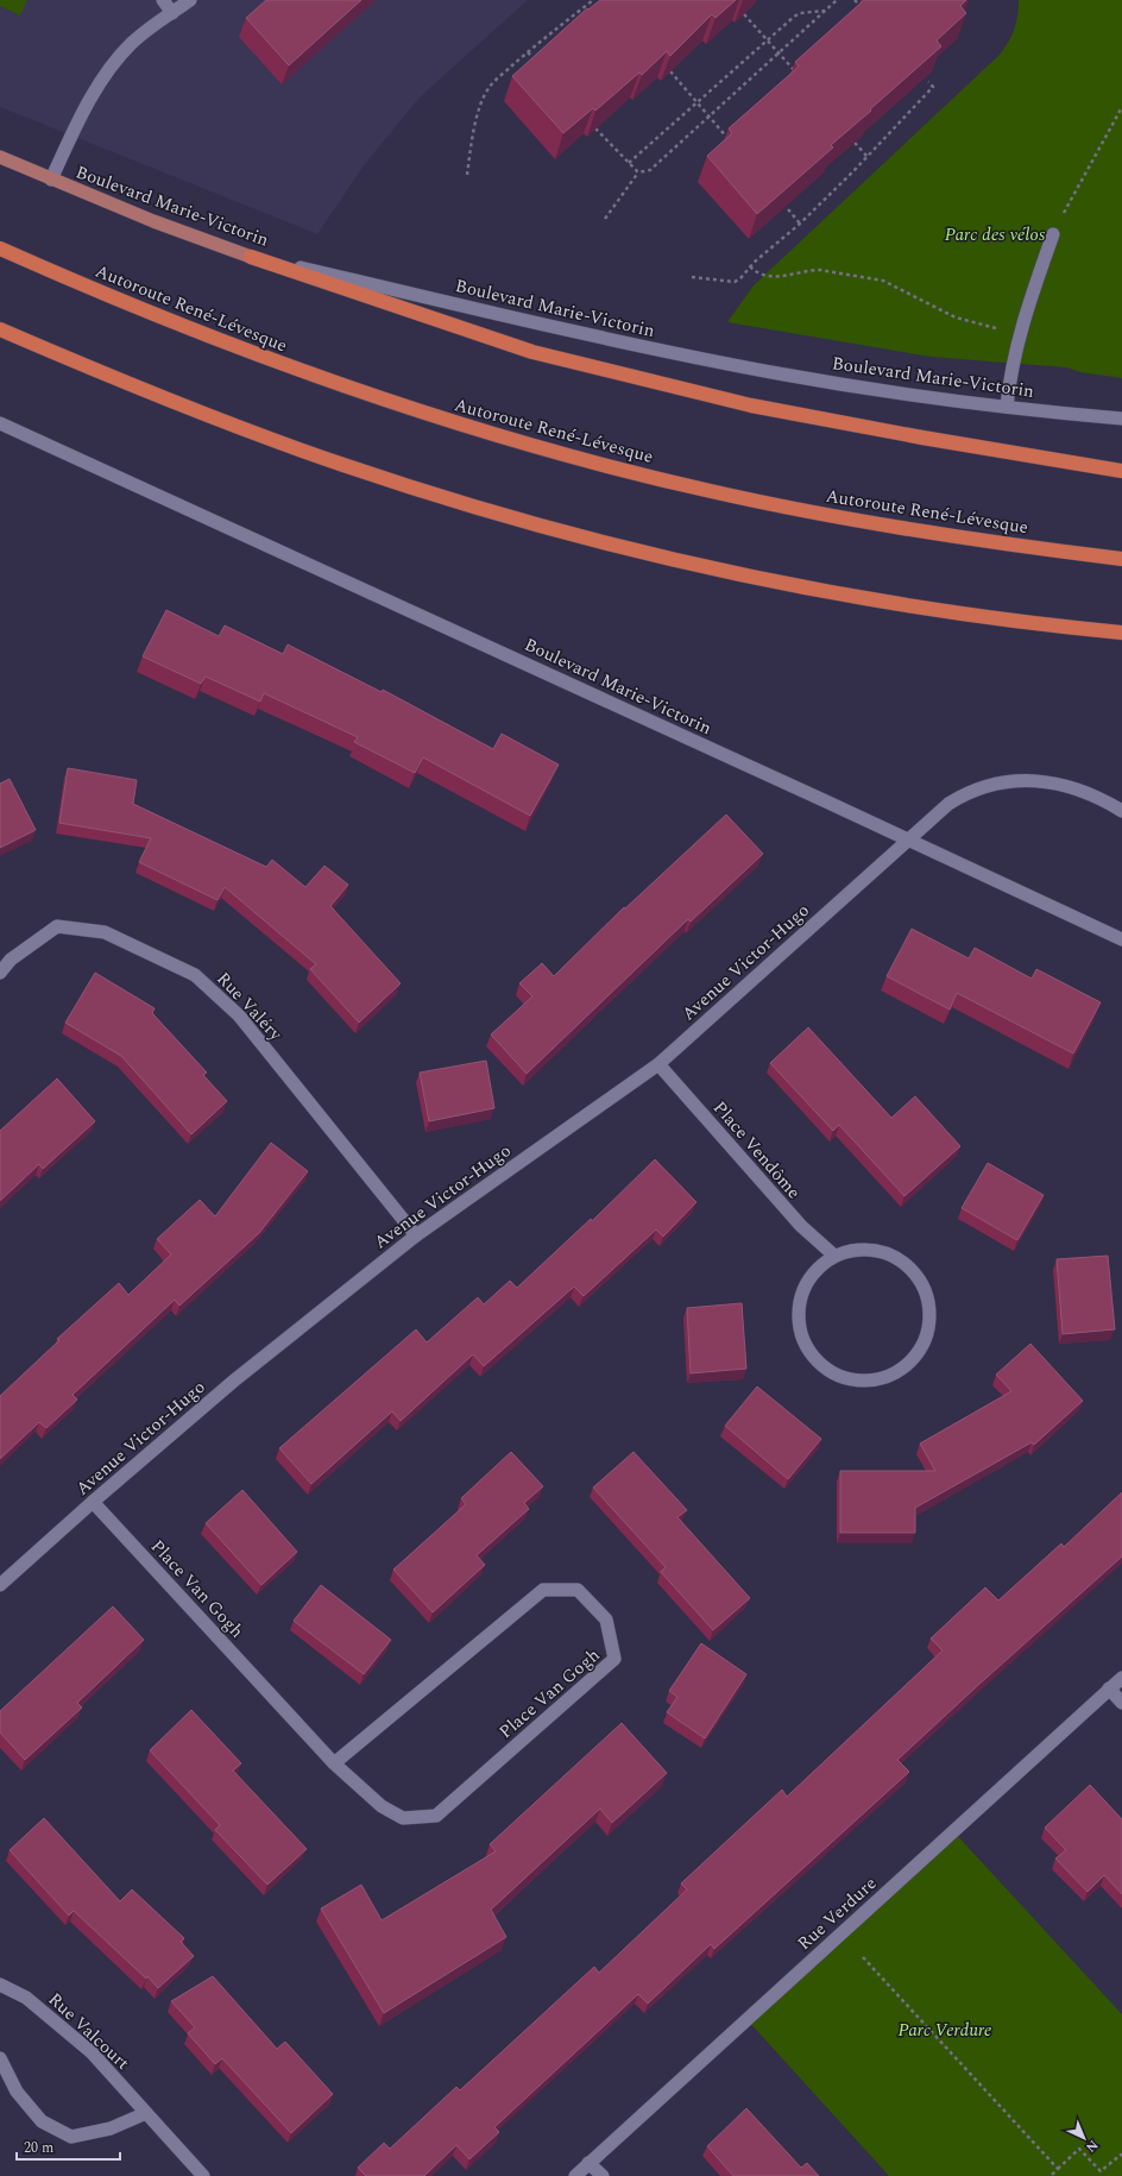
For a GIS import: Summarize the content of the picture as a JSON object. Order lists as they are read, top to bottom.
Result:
{
  "streets": {
    "highway": ["Autoroute René-Lévesque"],
    "main road": ["Boulevard Marie-Victorin"],
    "street": [
      "Avenue Victor-Hugo",
      "Rue Valéry",
      "Place Vendôme",
      "Place Van Gogh",
      "Rue Verdure",
      "Rue Valcourt"
    ]
  },
  "crossings": [
    ["Boulevard Marie-Victorin", "Avenue Victor-Hugo"],
    ["Avenue Victor-Hugo", "Rue Valéry"],
    ["Avenue Victor-Hugo", "Place Vendôme"],
    ["Avenue Victor-Hugo", "Place Van Gogh"]
  ],
  "parks": ["Parc des vélos", "Parc Verdure"],
  "scale_bar": "20 m",
  "north": "bottom right"
}
